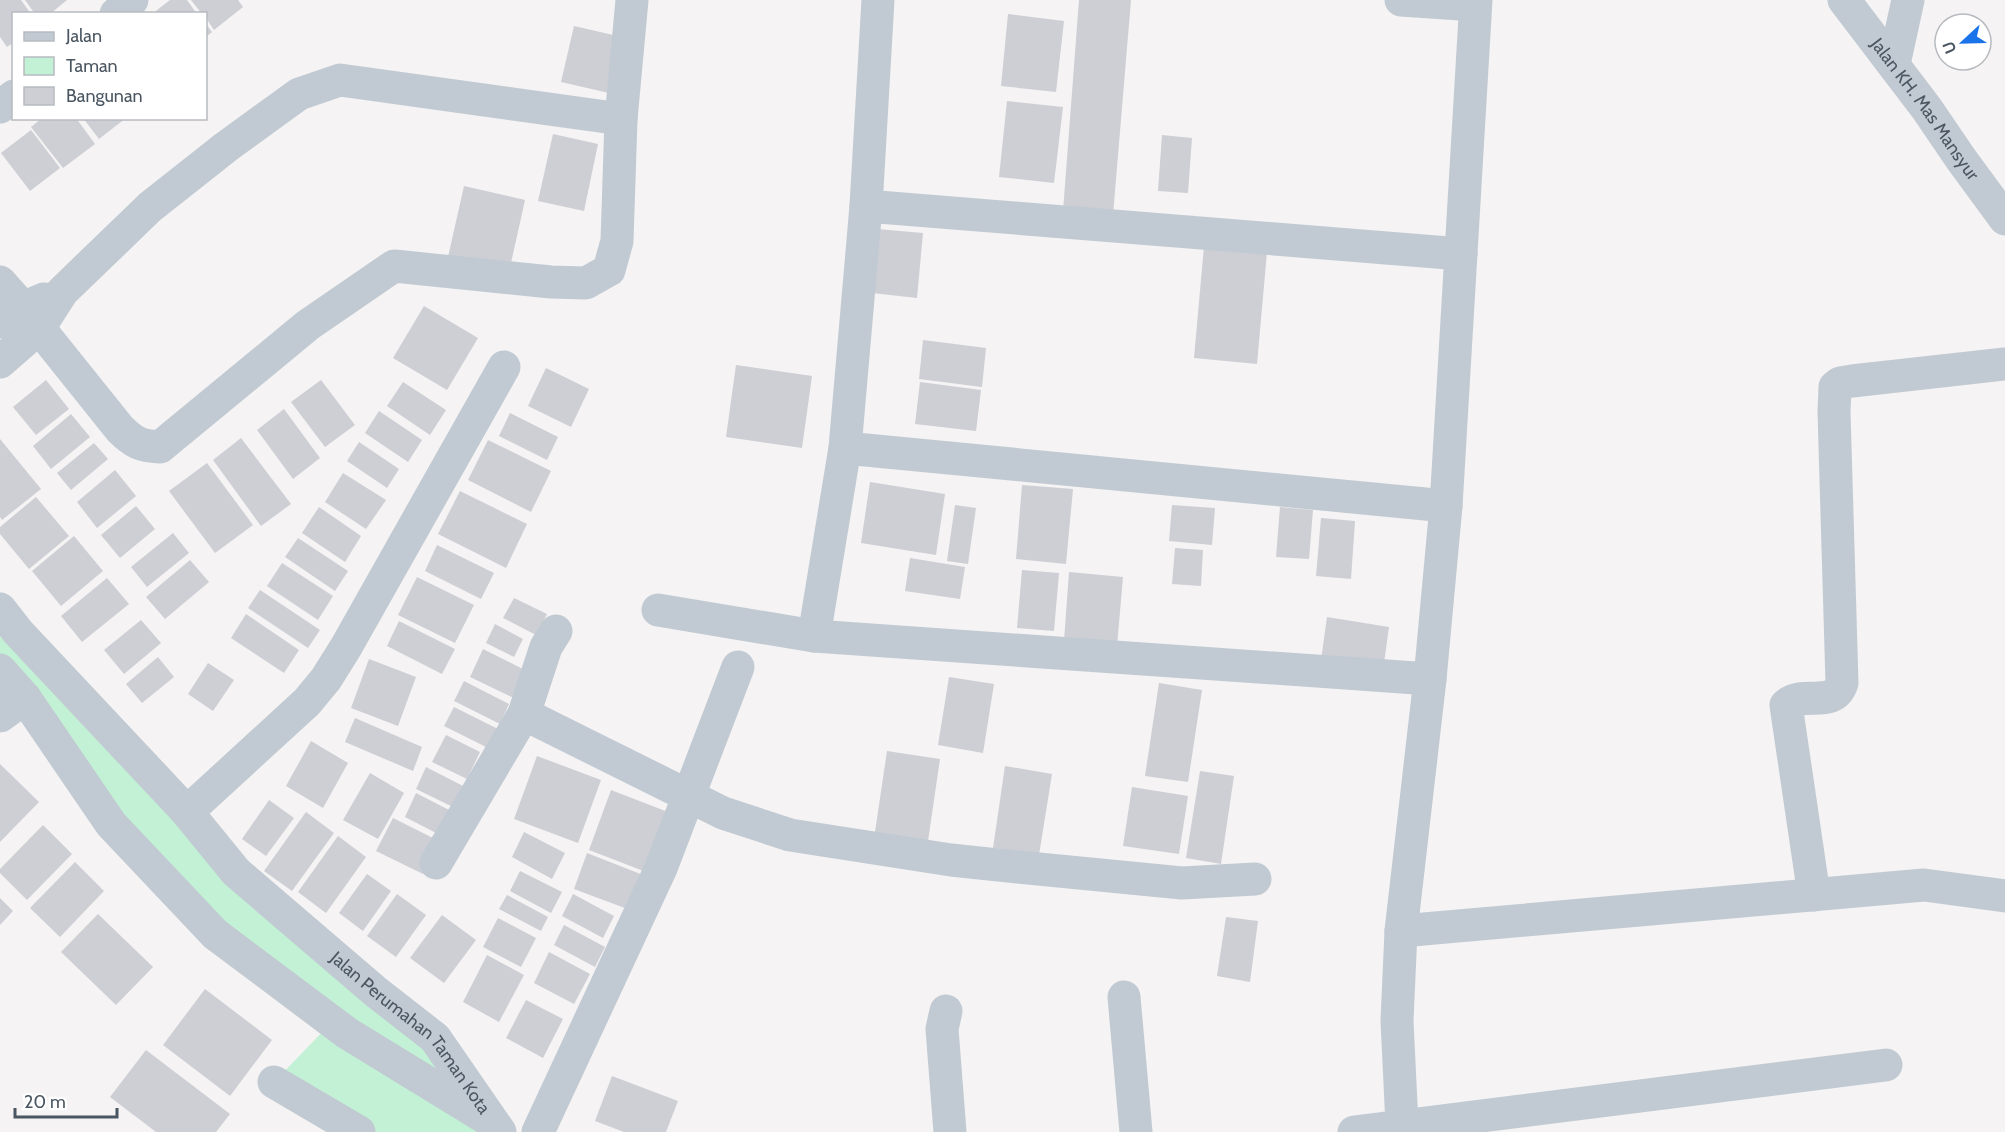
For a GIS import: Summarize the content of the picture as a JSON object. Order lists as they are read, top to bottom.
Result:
{
  "streets": {
    "street": ["Jalan KH. Mas Mansyur", "Jalan Perumahan Taman Kota"]
  },
  "legend": ["Jalan", "Taman", "Bangunan"],
  "scale_bar": "20 m",
  "north": "left"
}
